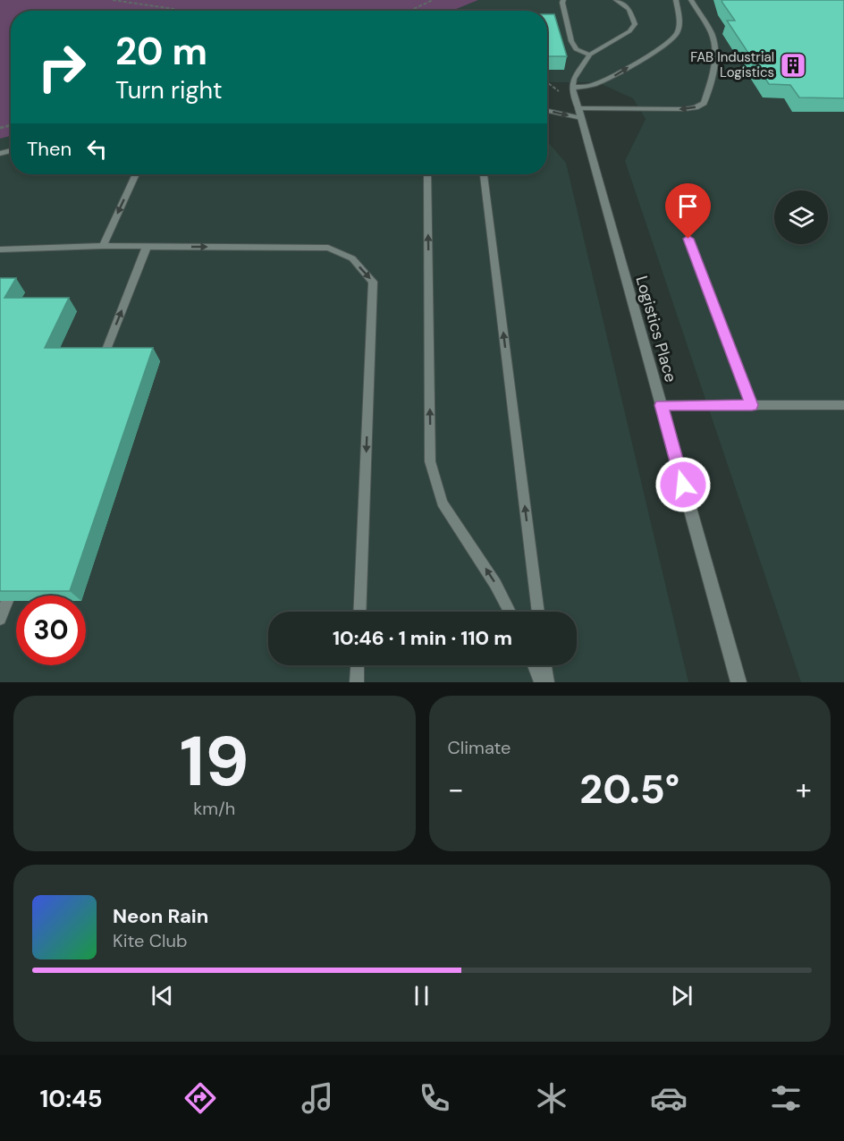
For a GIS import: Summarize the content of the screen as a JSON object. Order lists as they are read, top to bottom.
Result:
{
  "streets": {
    "street": ["Logistics Place"]
  },
  "places": {
    "building": ["FAB Industrial Logistics"]
  },
  "page": {
    "turn": ["20 m", "Turn right"],
    "then": "Then",
    "limit": "30",
    "trip": "10:46 · 1 min · 110 m",
    "tile": [
      ["19", "km/h"],
      "Climate"
    ],
    "heat": ["−", "20.5°", "+"],
    "song": ["Neon Rain", "Kite Club"],
    "tabs": "10:45"
  }
}
